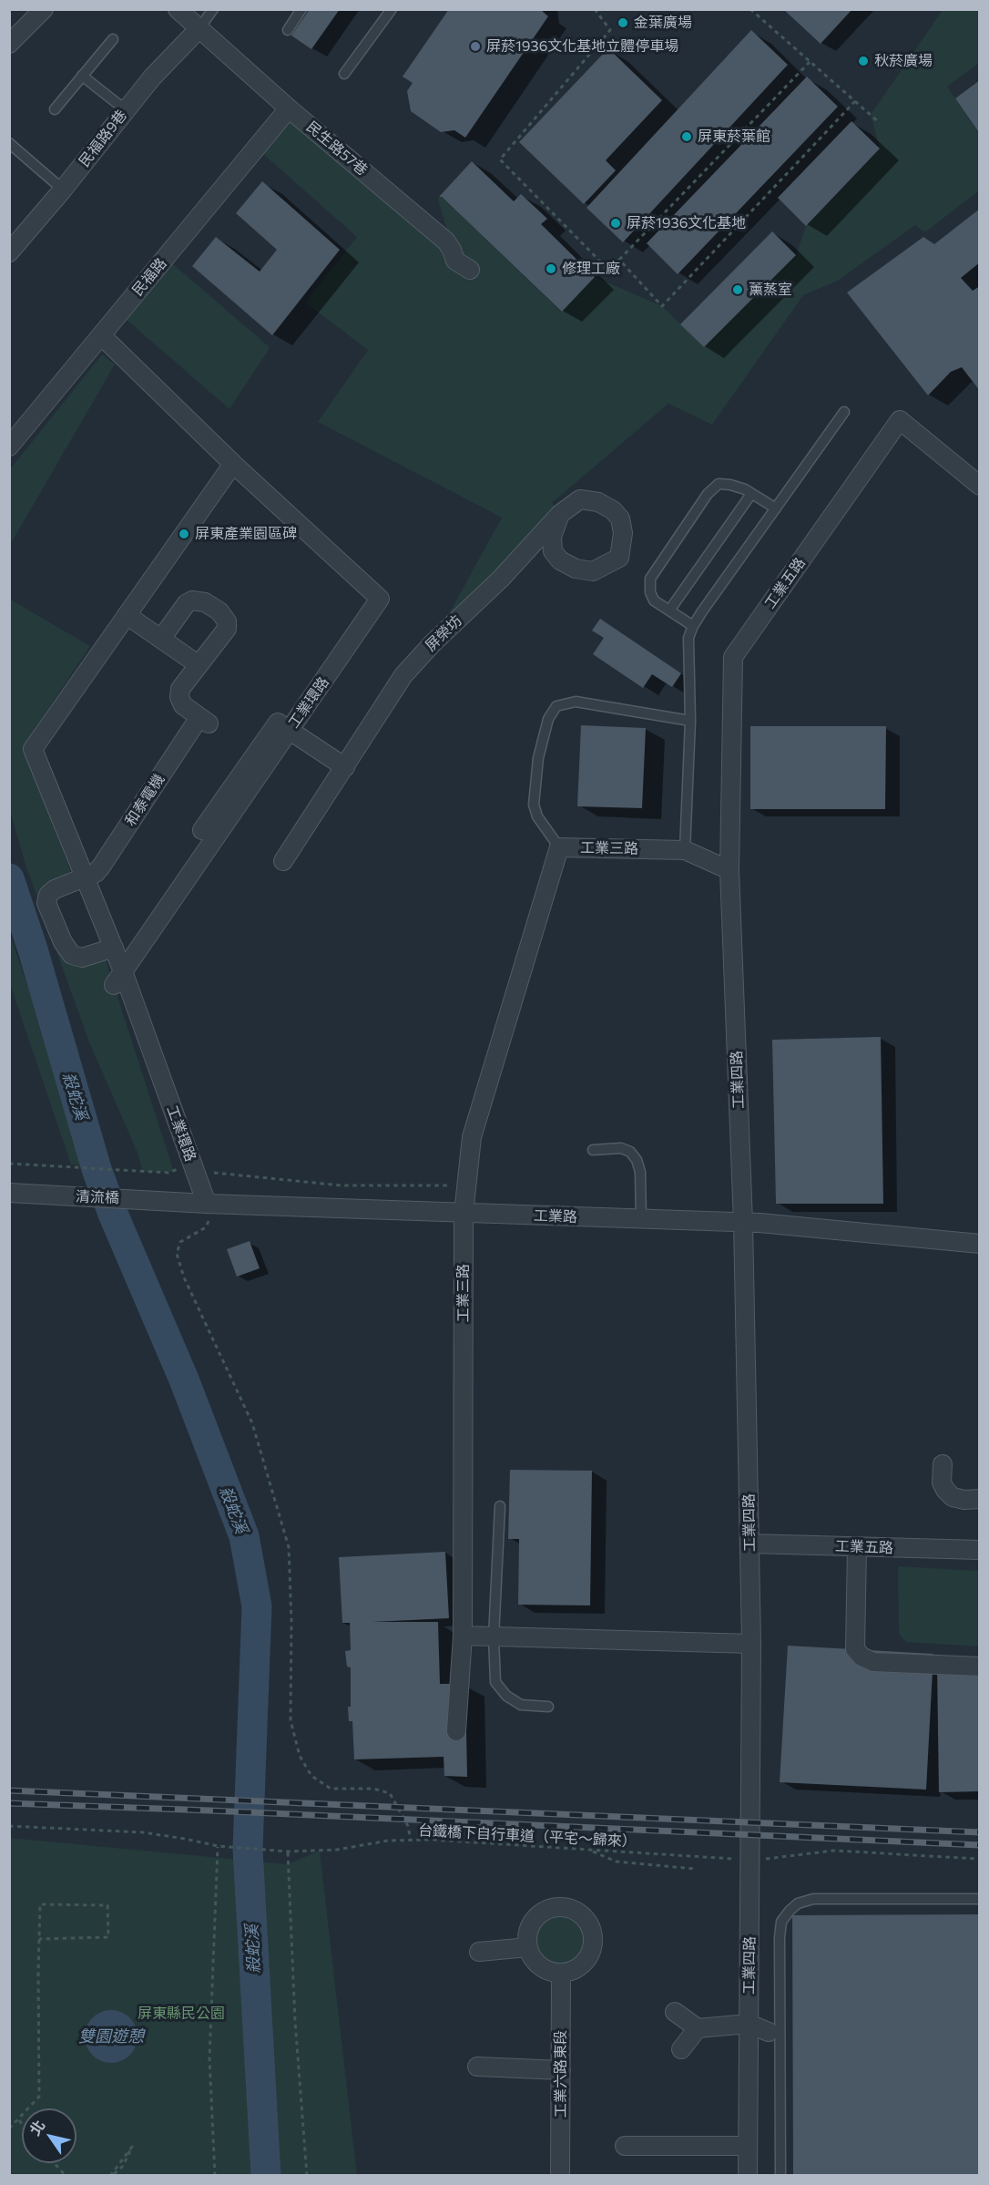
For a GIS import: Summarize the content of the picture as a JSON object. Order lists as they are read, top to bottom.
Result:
{
  "streets": {
    "street": [
      "民福路9巷",
      "民生路57巷",
      "民福路",
      "工業五路",
      "屏榮坊",
      "工業環路",
      "和泰電機",
      "工業三路",
      "工業四路",
      "清流橋",
      "工業路",
      "工業六路東段"
    ],
    "path": ["台鐵橋下自行車道（平宅～歸來）"]
  },
  "crossings": [
    ["民福路9巷", "民生路57巷"],
    ["民生路57巷", "民福路"],
    ["民福路", "工業環路"],
    ["工業五路", "工業三路"],
    ["工業五路", "工業四路"],
    ["工業環路", "和泰電機"],
    ["工業環路", "工業路"],
    ["工業三路", "工業四路"],
    ["工業三路", "工業路"],
    ["工業四路", "工業路"],
    ["工業四路", "台鐵橋下自行車道（平宅～歸來）"],
    ["清流橋", "工業路"]
  ],
  "water": ["殺蛇溪", "雙園遊憩"],
  "parks": ["屏東縣民公園"],
  "places": [
    "金葉廣場",
    "屏菸1936文化基地立體停車場",
    "秋菸廣場",
    "屏東菸葉館",
    "屏菸1936文化基地",
    "修理工廠",
    "薰蒸室",
    "屏東產業園區碑"
  ],
  "north": "top left"
}
